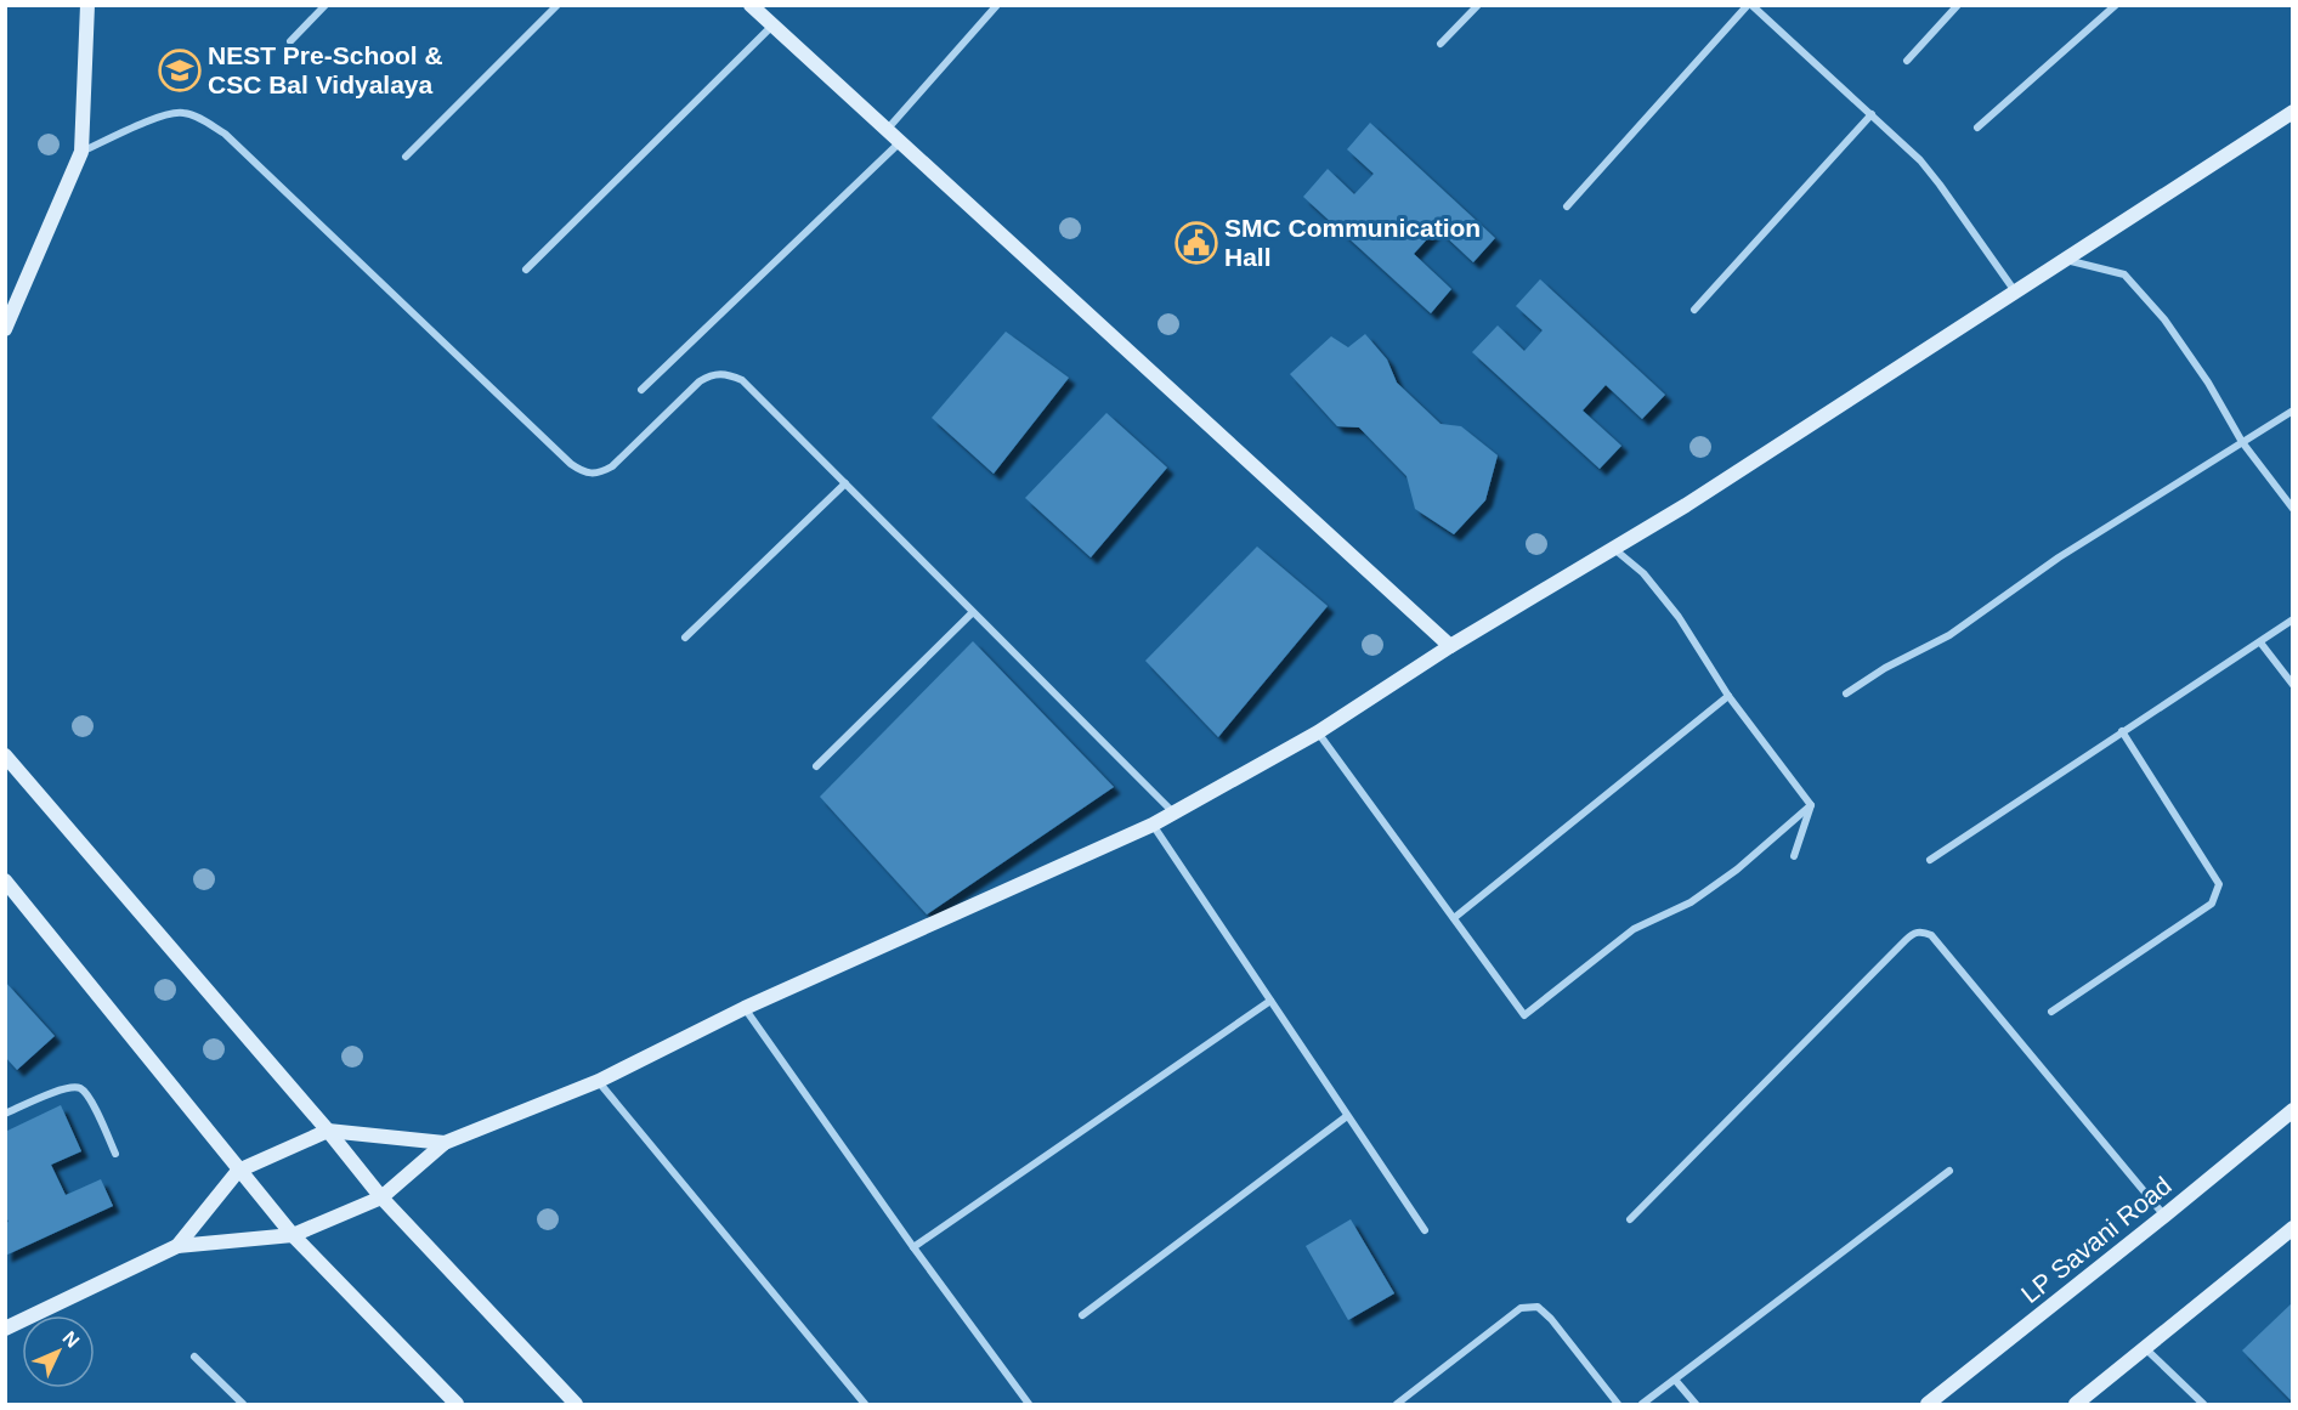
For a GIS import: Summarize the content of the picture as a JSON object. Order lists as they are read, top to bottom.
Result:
{
  "streets": {
    "street": ["LP Savani Road"]
  },
  "places": {
    "school or university": ["NEST Pre-School & CSC Bal Vidyalaya"],
    "public building": ["SMC Communication Hall"]
  },
  "north": "top right"
}
